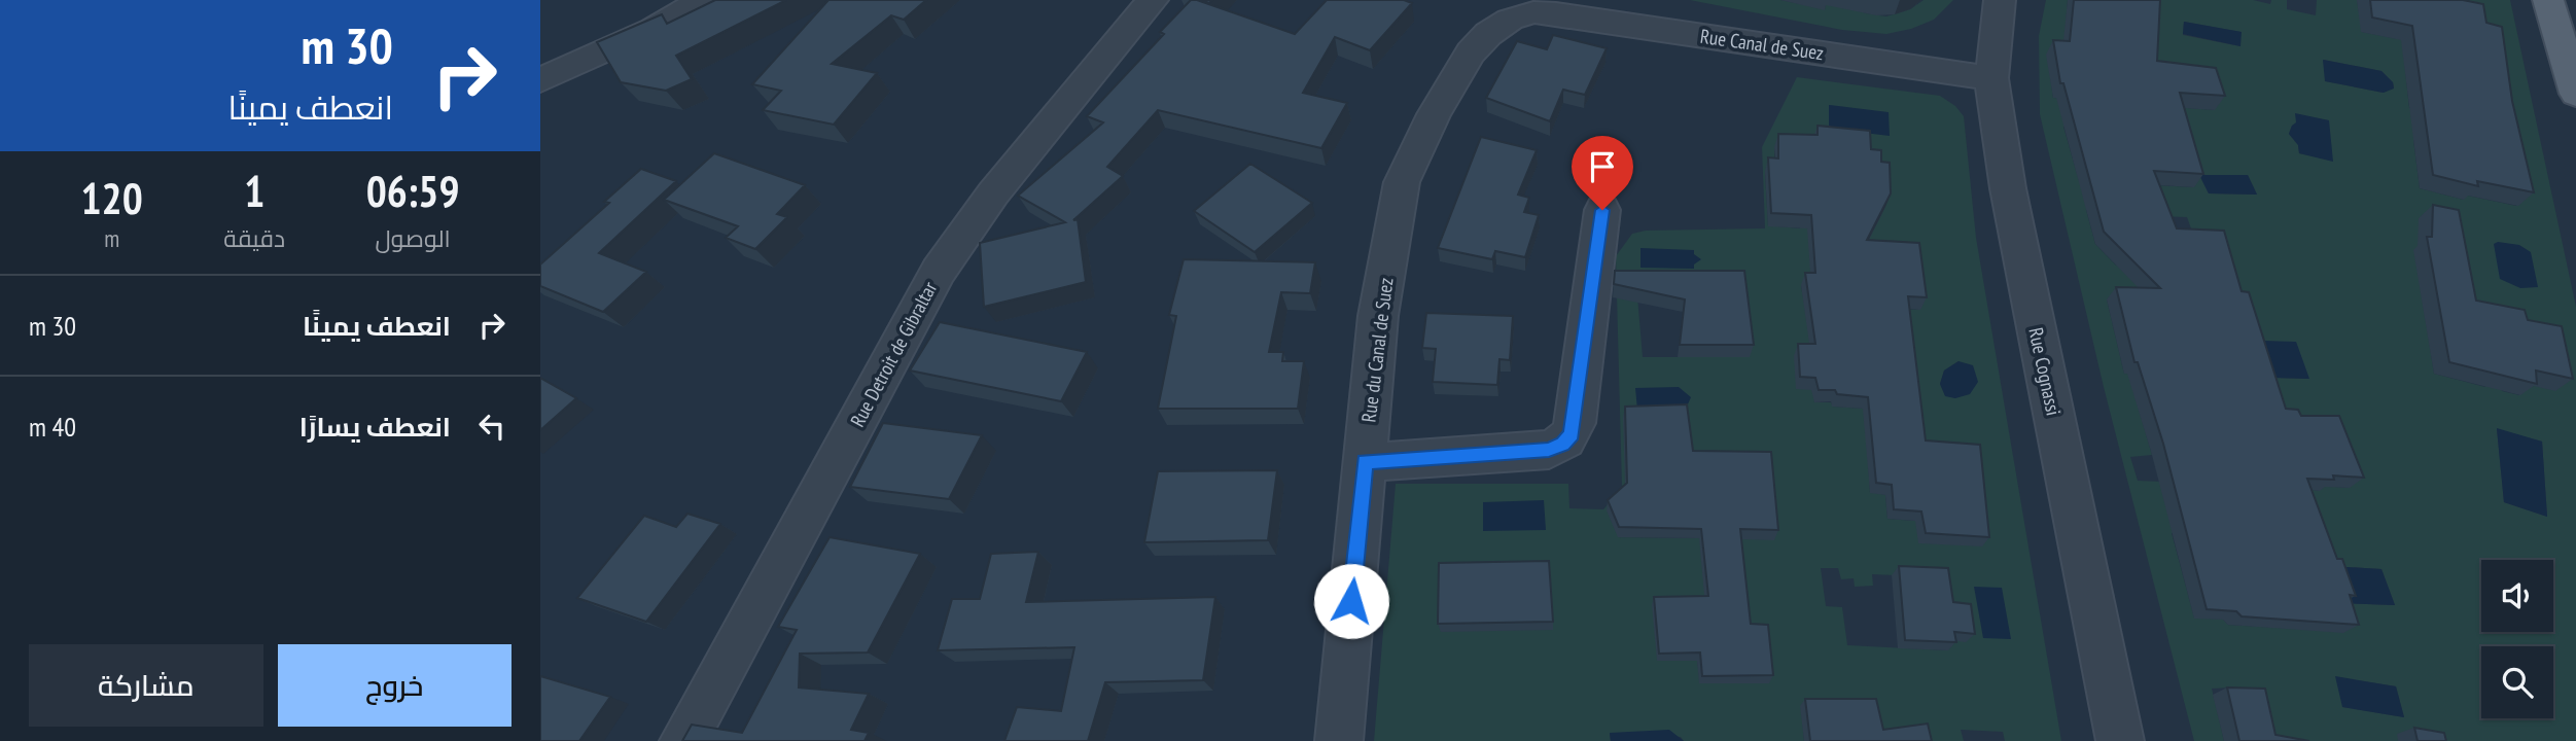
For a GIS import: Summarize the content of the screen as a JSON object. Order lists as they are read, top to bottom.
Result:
{
  "streets": {
    "street": [
      "Rue Canal de Suez",
      "Rue du Canal de Suez",
      "Rue Detroit de Gibraltar",
      "Rue Cognassi"
    ]
  },
  "crossings": [
    ["Rue Canal de Suez", "Rue du Canal de Suez"],
    ["Rue Canal de Suez", "Rue Cognassi"]
  ],
  "page": {
    "turn": ["30 m", "انعطف يمينًا"],
    "eta": [
      "06:59",
      "الوصول",
      "1",
      "دقيقة",
      "120",
      "m"
    ],
    "list": [
      {
        "name": "انعطف يمينًا",
        "value": "30 m"
      },
      {
        "name": "انعطف يسارًا",
        "value": "40 m"
      }
    ],
    "buttons": ["خروج", "مشاركة"]
  }
}
